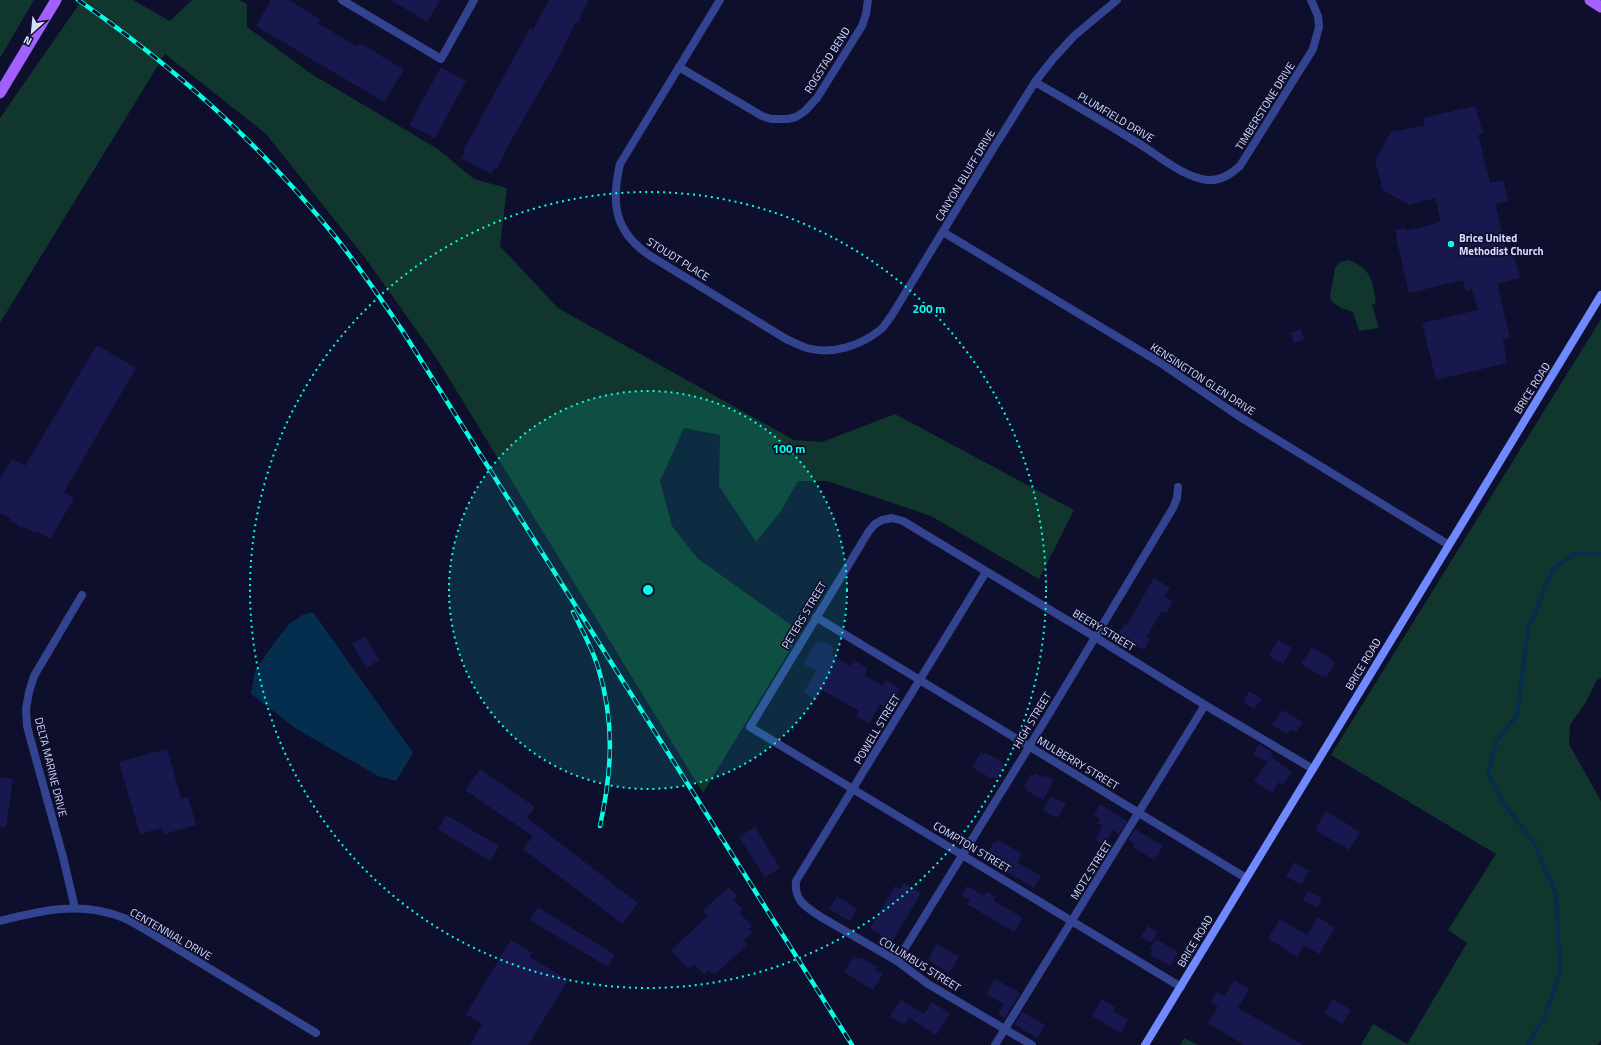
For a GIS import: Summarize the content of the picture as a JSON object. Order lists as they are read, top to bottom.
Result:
{
  "streets": {
    "main road": ["BRICE ROAD"],
    "street": [
      "ROGSTAD BEND",
      "TIMBERSTONE DRIVE",
      "PLUMFIELD DRIVE",
      "CANYON BLUFF DRIVE",
      "STOUDT PLACE",
      "KENSINGTON GLEN DRIVE",
      "PETERS STREET",
      "BEERY STREET",
      "HIGH STREET",
      "POWELL STREET",
      "MULBERRY STREET",
      "DELTA MARINE DRIVE",
      "COMPTON STREET",
      "MOTZ STREET",
      "CENTENNIAL DRIVE",
      "COLUMBUS STREET"
    ]
  },
  "crossings": [
    ["ROGSTAD BEND", "STOUDT PLACE"],
    ["TIMBERSTONE DRIVE", "PLUMFIELD DRIVE"],
    ["PLUMFIELD DRIVE", "CANYON BLUFF DRIVE"],
    ["CANYON BLUFF DRIVE", "STOUDT PLACE"],
    ["CANYON BLUFF DRIVE", "KENSINGTON GLEN DRIVE"],
    ["KENSINGTON GLEN DRIVE", "BRICE ROAD"],
    ["BRICE ROAD", "BEERY STREET"],
    ["BRICE ROAD", "MULBERRY STREET"],
    ["BRICE ROAD", "COMPTON STREET"],
    ["PETERS STREET", "BEERY STREET"],
    ["PETERS STREET", "MULBERRY STREET"],
    ["PETERS STREET", "COMPTON STREET"],
    ["BEERY STREET", "HIGH STREET"],
    ["BEERY STREET", "POWELL STREET"],
    ["BEERY STREET", "MOTZ STREET"],
    ["HIGH STREET", "MULBERRY STREET"],
    ["HIGH STREET", "COMPTON STREET"],
    ["HIGH STREET", "COLUMBUS STREET"],
    ["POWELL STREET", "MULBERRY STREET"],
    ["POWELL STREET", "COMPTON STREET"],
    ["POWELL STREET", "COLUMBUS STREET"],
    ["MULBERRY STREET", "MOTZ STREET"],
    ["DELTA MARINE DRIVE", "CENTENNIAL DRIVE"],
    ["COMPTON STREET", "MOTZ STREET"],
    ["MOTZ STREET", "COLUMBUS STREET"]
  ],
  "places": ["Brice United Methodist Church"],
  "north": "bottom left",
  "rings": ["200 m", "100 m"]
}
